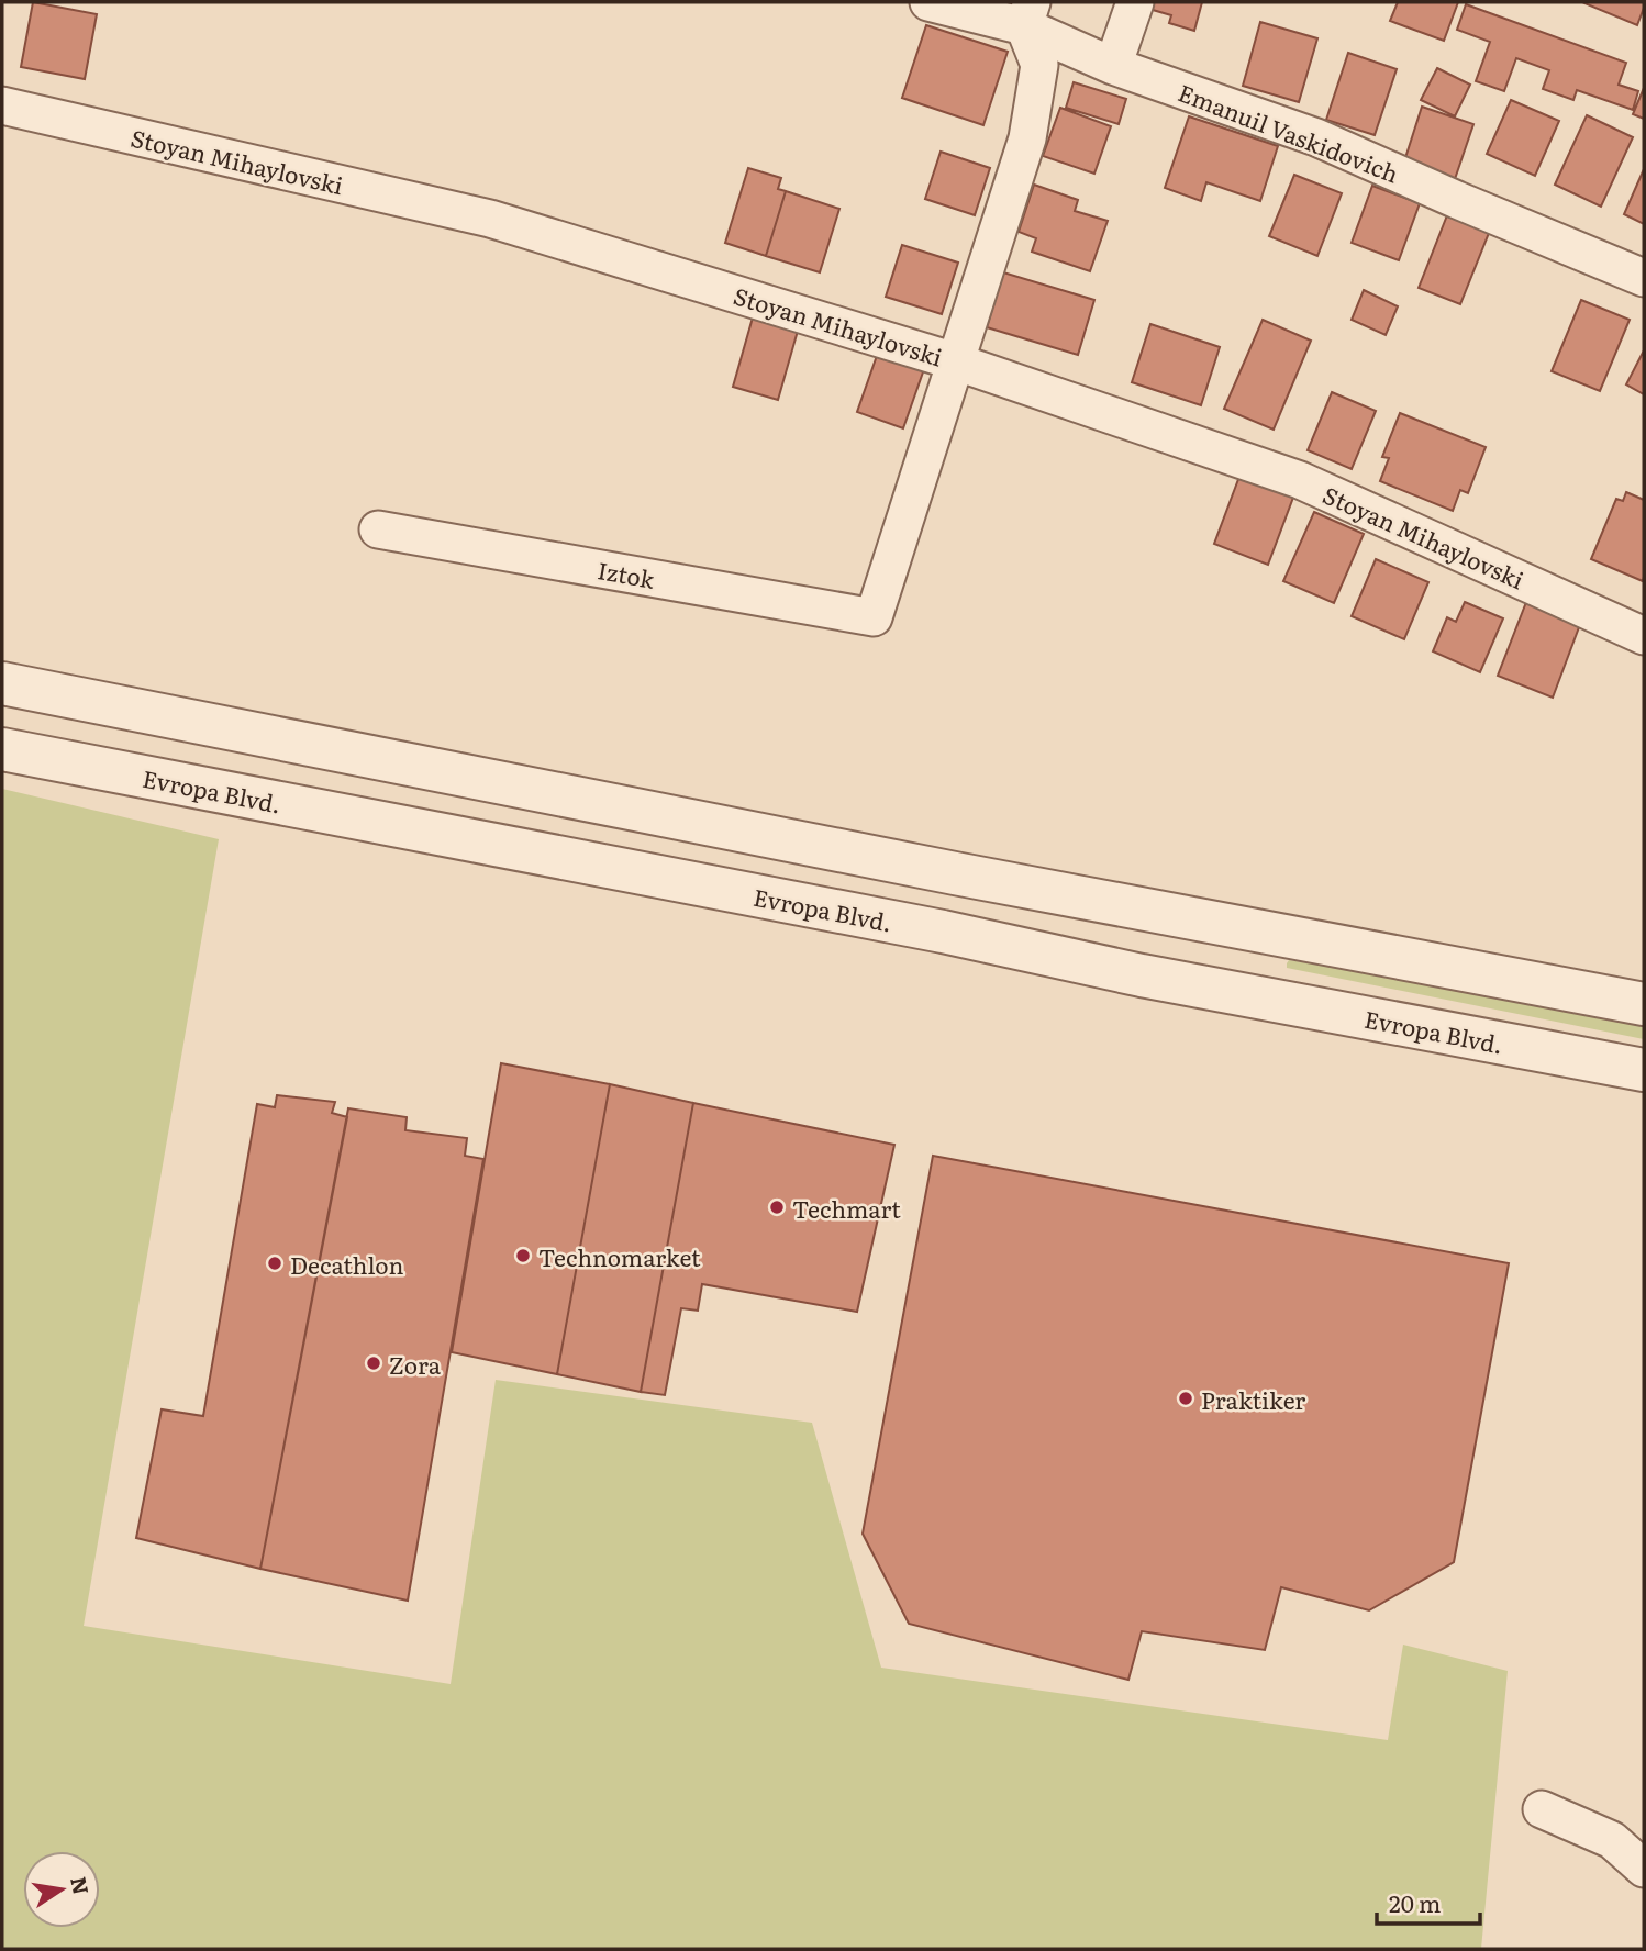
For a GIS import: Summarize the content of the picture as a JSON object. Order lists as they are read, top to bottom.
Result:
{
  "streets": {
    "street": [
      "Emanuil Vaskidovich",
      "Stoyan Mihaylovski",
      "Iztok",
      "Evropa Blvd."
    ]
  },
  "crossings": [
    ["Stoyan Mihaylovski", "Iztok"]
  ],
  "places": [
    "Techmart",
    "Technomarket",
    "Decathlon",
    "Zora",
    "Praktiker"
  ],
  "scale_bar": "20 m",
  "north": "right"
}
